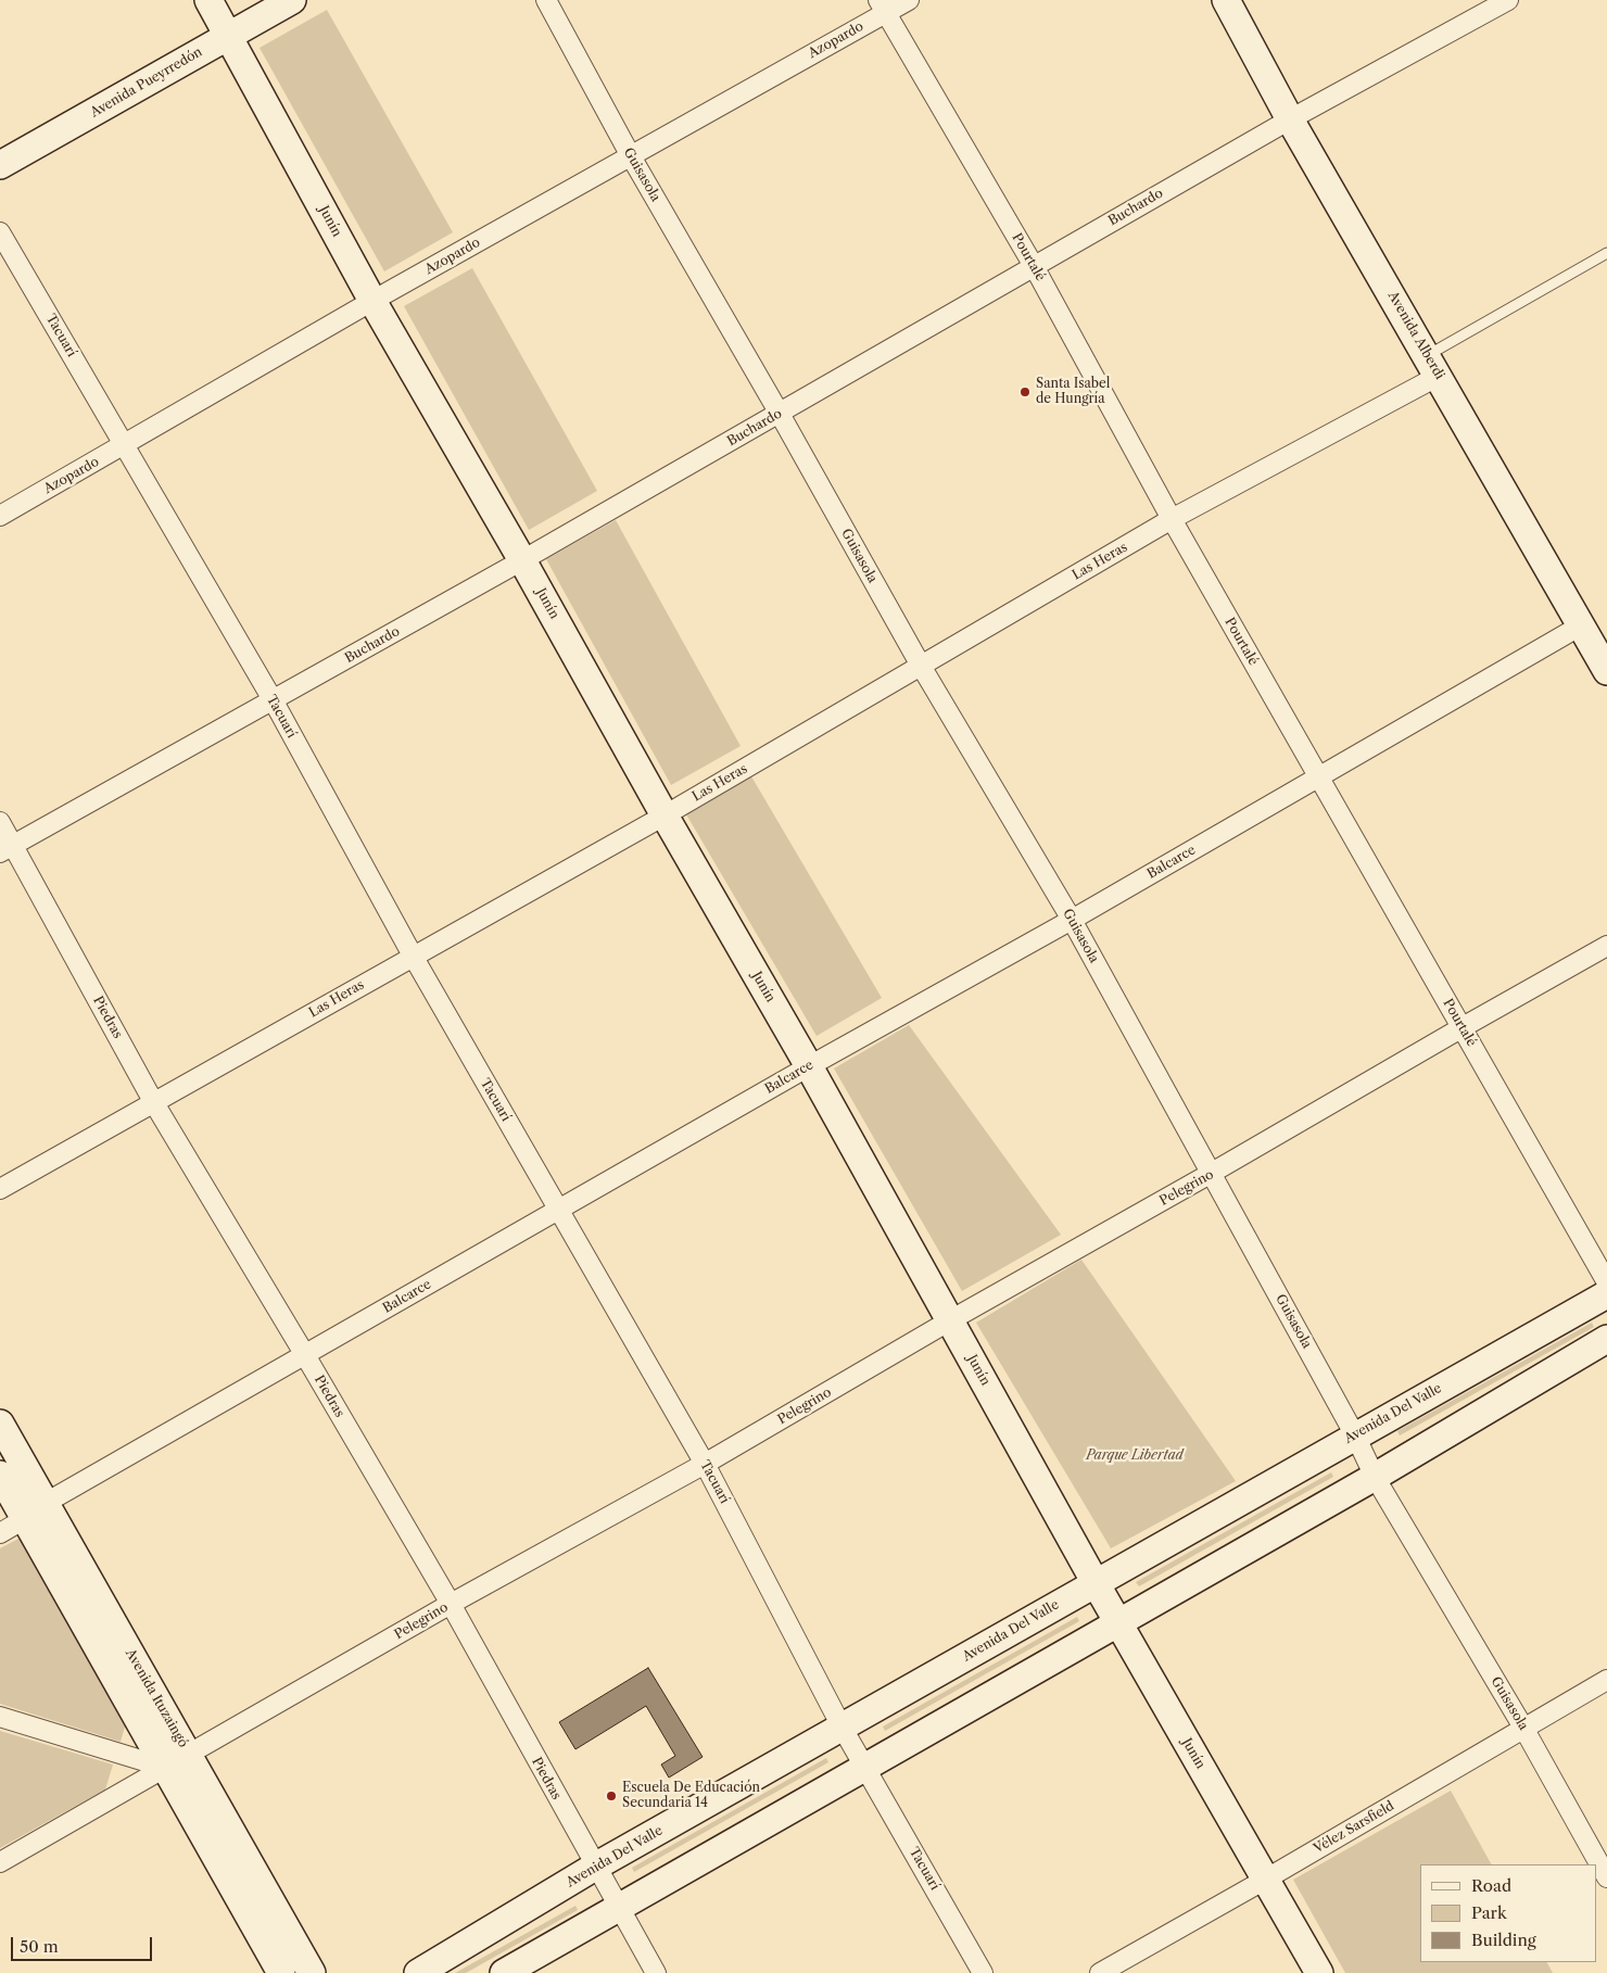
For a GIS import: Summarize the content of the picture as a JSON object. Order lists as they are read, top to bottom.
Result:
{
  "streets": {
    "main road": [
      "Avenida Pueyrredón",
      "Junín",
      "Avenida Alberdi",
      "Avenida Del Valle",
      "Avenida Ituzaingó"
    ],
    "street": [
      "Azopardo",
      "Guisasola",
      "Buchardo",
      "Pourtalé",
      "Tacuarí",
      "Las Heras",
      "Balcarce",
      "Piedras",
      "Pelegrino",
      "Vélez Sarsfield"
    ]
  },
  "crossings": [
    ["Azopardo", "Guisasola"],
    ["Azopardo", "Junín"],
    ["Azopardo", "Pourtalé"],
    ["Azopardo", "Tacuarí"],
    ["Avenida Pueyrredón", "Junín"],
    ["Guisasola", "Buchardo"],
    ["Guisasola", "Las Heras"],
    ["Guisasola", "Balcarce"],
    ["Guisasola", "Pelegrino"],
    ["Guisasola", "Avenida Del Valle"],
    ["Guisasola", "Vélez Sarsfield"],
    ["Buchardo", "Junín"],
    ["Buchardo", "Pourtalé"],
    ["Buchardo", "Tacuarí"],
    ["Buchardo", "Avenida Alberdi"],
    ["Buchardo", "Piedras"],
    ["Junín", "Las Heras"],
    ["Junín", "Balcarce"],
    ["Junín", "Pelegrino"],
    ["Junín", "Avenida Del Valle"],
    ["Junín", "Vélez Sarsfield"],
    ["Pourtalé", "Las Heras"],
    ["Pourtalé", "Balcarce"],
    ["Pourtalé", "Pelegrino"],
    ["Tacuarí", "Las Heras"],
    ["Tacuarí", "Balcarce"],
    ["Tacuarí", "Pelegrino"],
    ["Tacuarí", "Avenida Del Valle"],
    ["Avenida Alberdi", "Las Heras"],
    ["Avenida Alberdi", "Balcarce"],
    ["Las Heras", "Piedras"],
    ["Balcarce", "Piedras"],
    ["Balcarce", "Avenida Ituzaingó"],
    ["Piedras", "Pelegrino"],
    ["Piedras", "Avenida Del Valle"],
    ["Pelegrino", "Avenida Ituzaingó"]
  ],
  "parks": ["Parque Libertad"],
  "places": ["Santa Isabel de Hungría", "Escuela De Educación Secundaria 14"],
  "legend": ["Road", "Park", "Building"],
  "scale_bar": "50 m"
}
